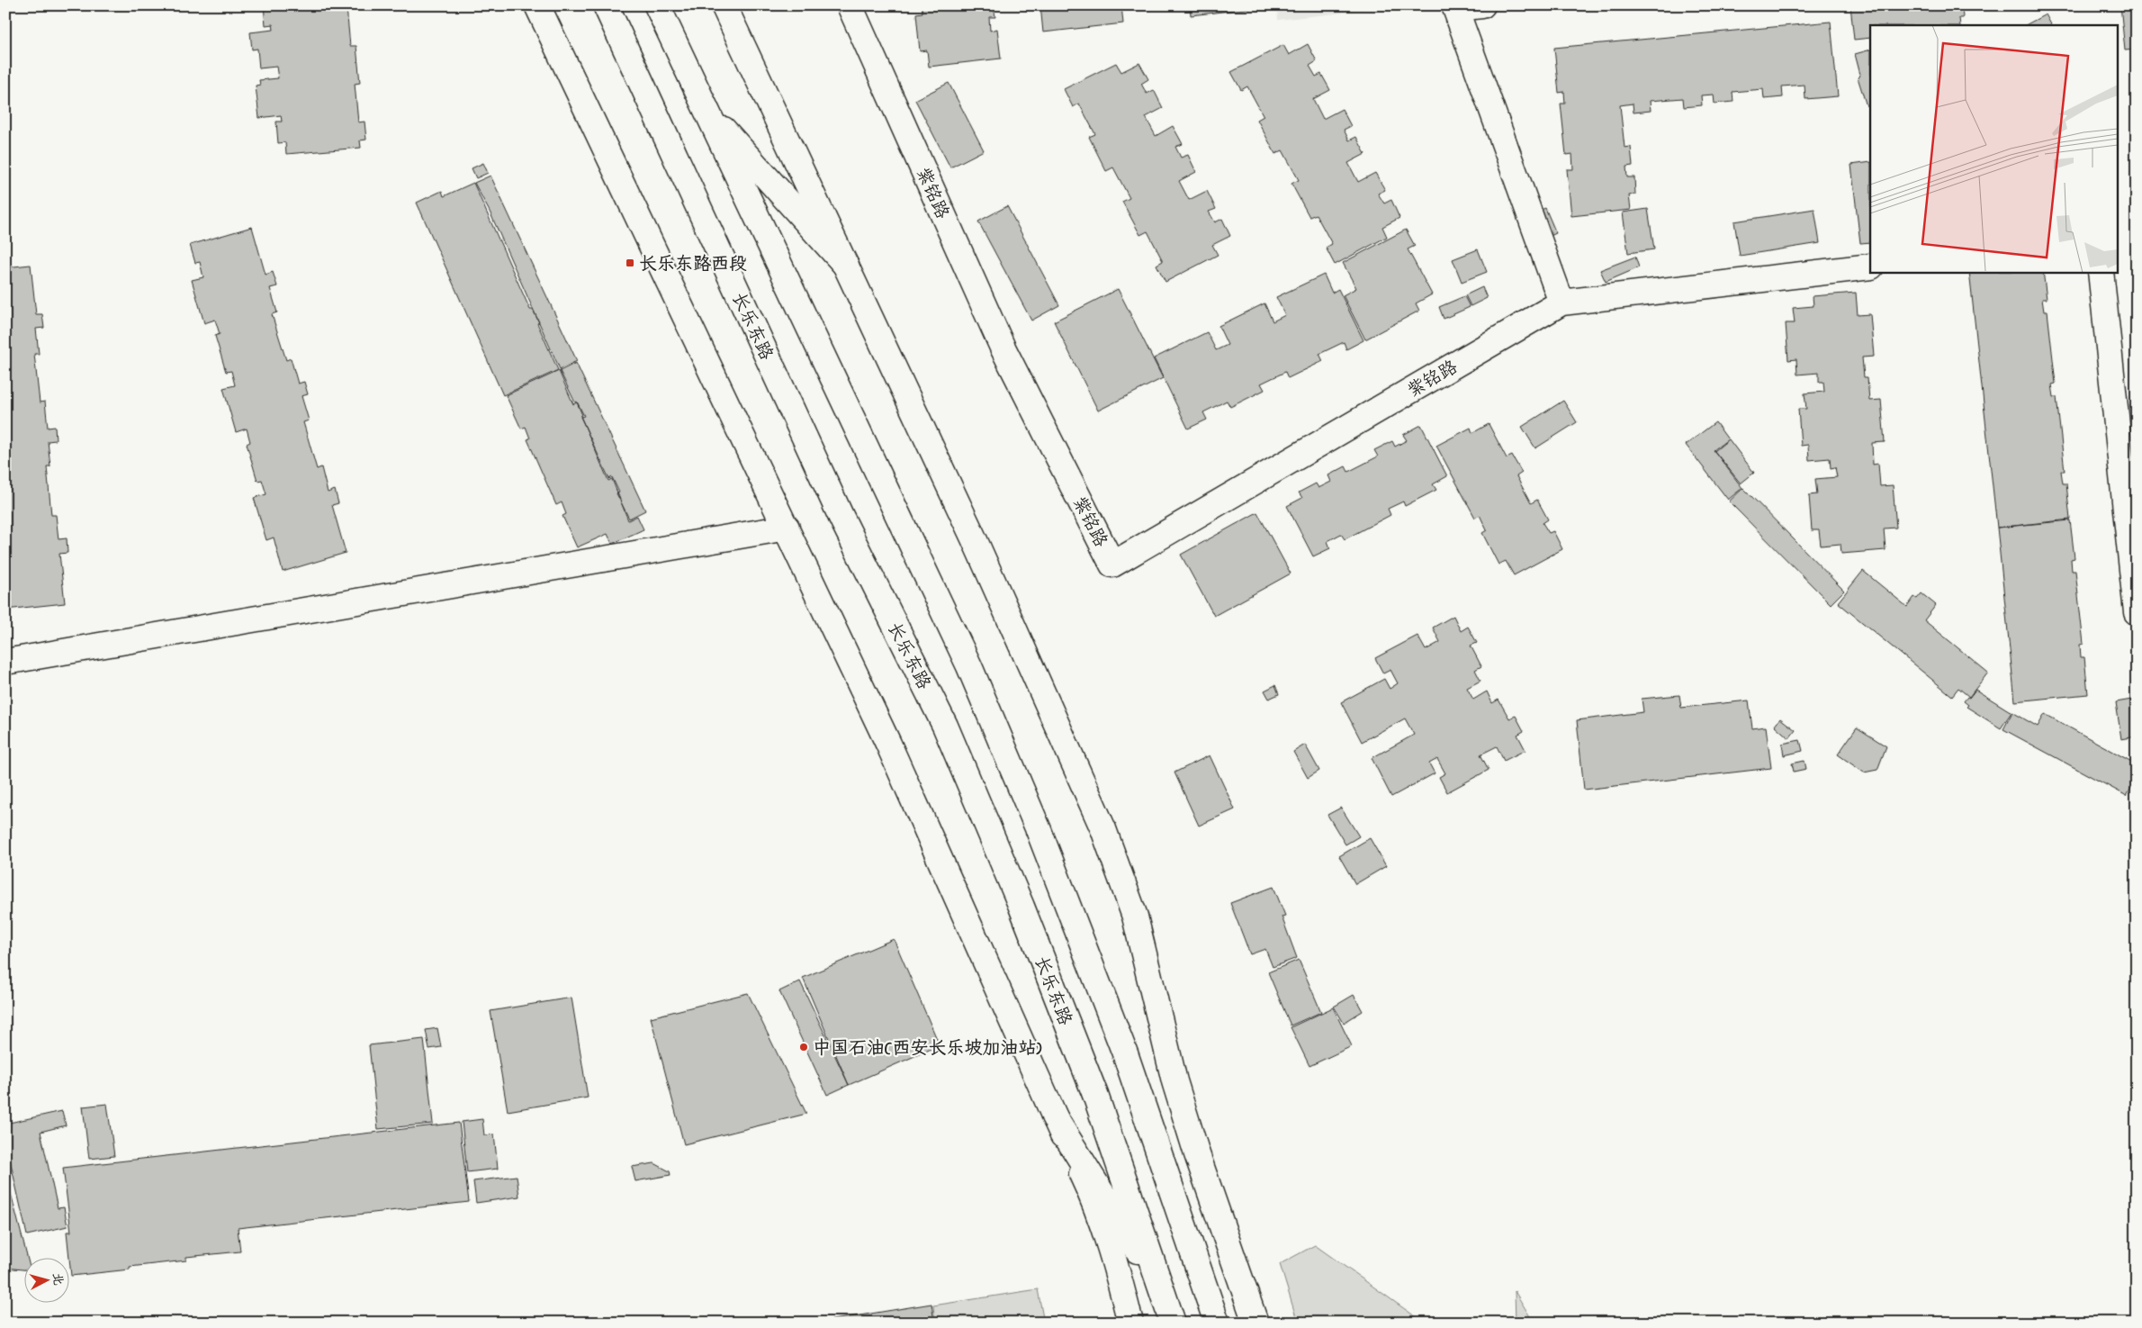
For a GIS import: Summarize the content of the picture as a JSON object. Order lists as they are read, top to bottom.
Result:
{
  "streets": {
    "street": ["紫铭路", "长乐东路"]
  },
  "places": {
    "transit": ["长乐东路西段"],
    "other": ["中国石油(西安长乐坡加油站)"]
  },
  "north": "right"
}
